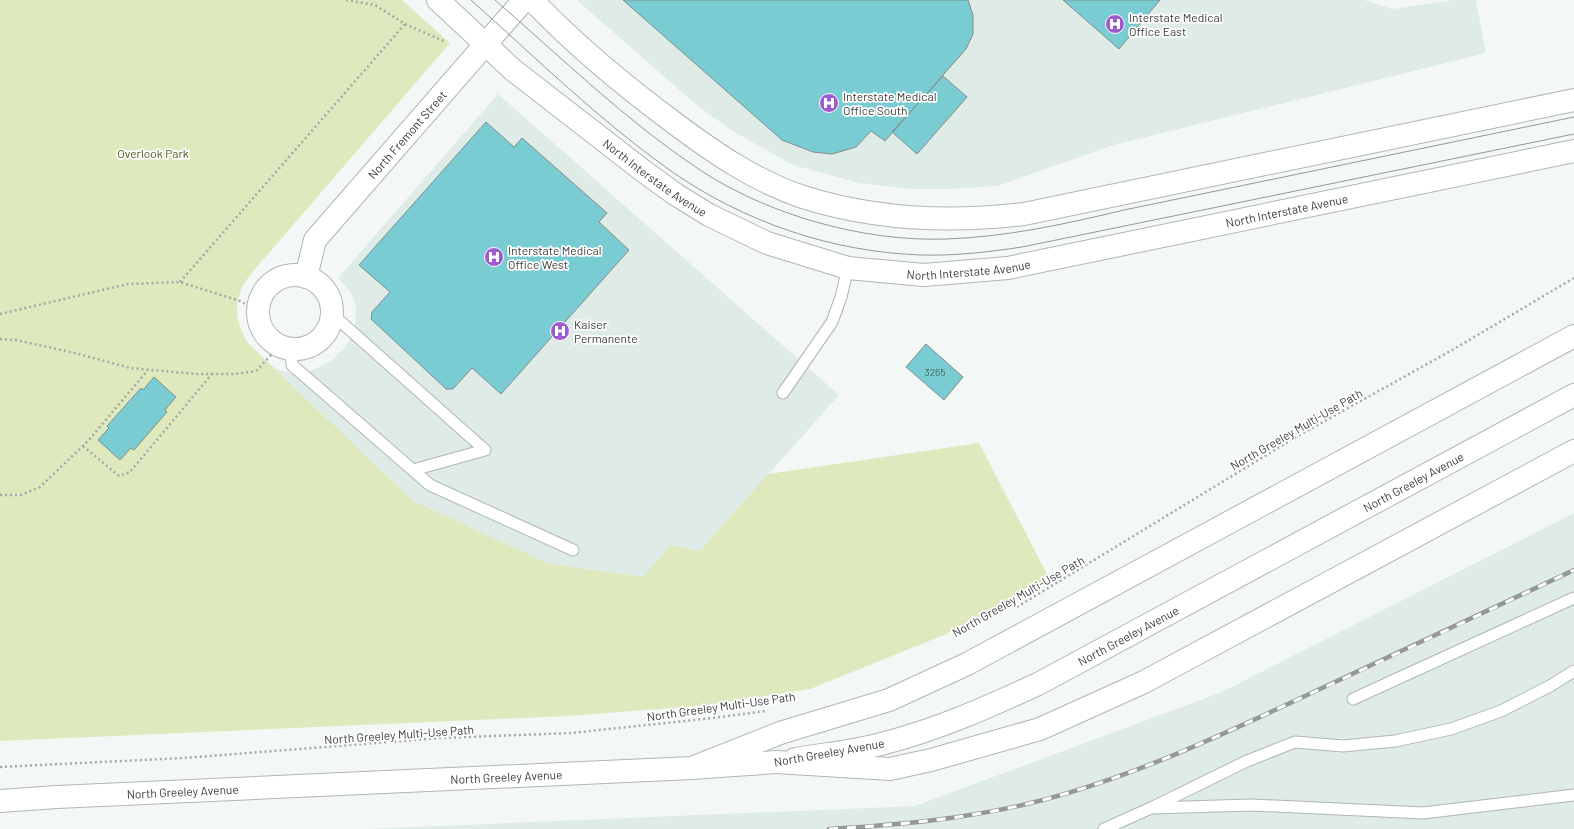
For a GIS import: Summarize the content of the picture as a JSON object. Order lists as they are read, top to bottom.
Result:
{
  "streets": {
    "main road": ["North Fremont Street", "North Interstate Avenue", "North Greeley Avenue"],
    "path": ["North Greeley Multi-Use Path"]
  },
  "crossings": [
    ["North Fremont Street", "North Interstate Avenue"]
  ],
  "parks": ["Overlook Park"],
  "places": {
    "hospital": [
      "Interstate Medical Office East",
      "Interstate Medical Office South",
      "Interstate Medical Office West",
      "Kaiser Permanente"
    ]
  },
  "house_numbers": ["3265"]
}
